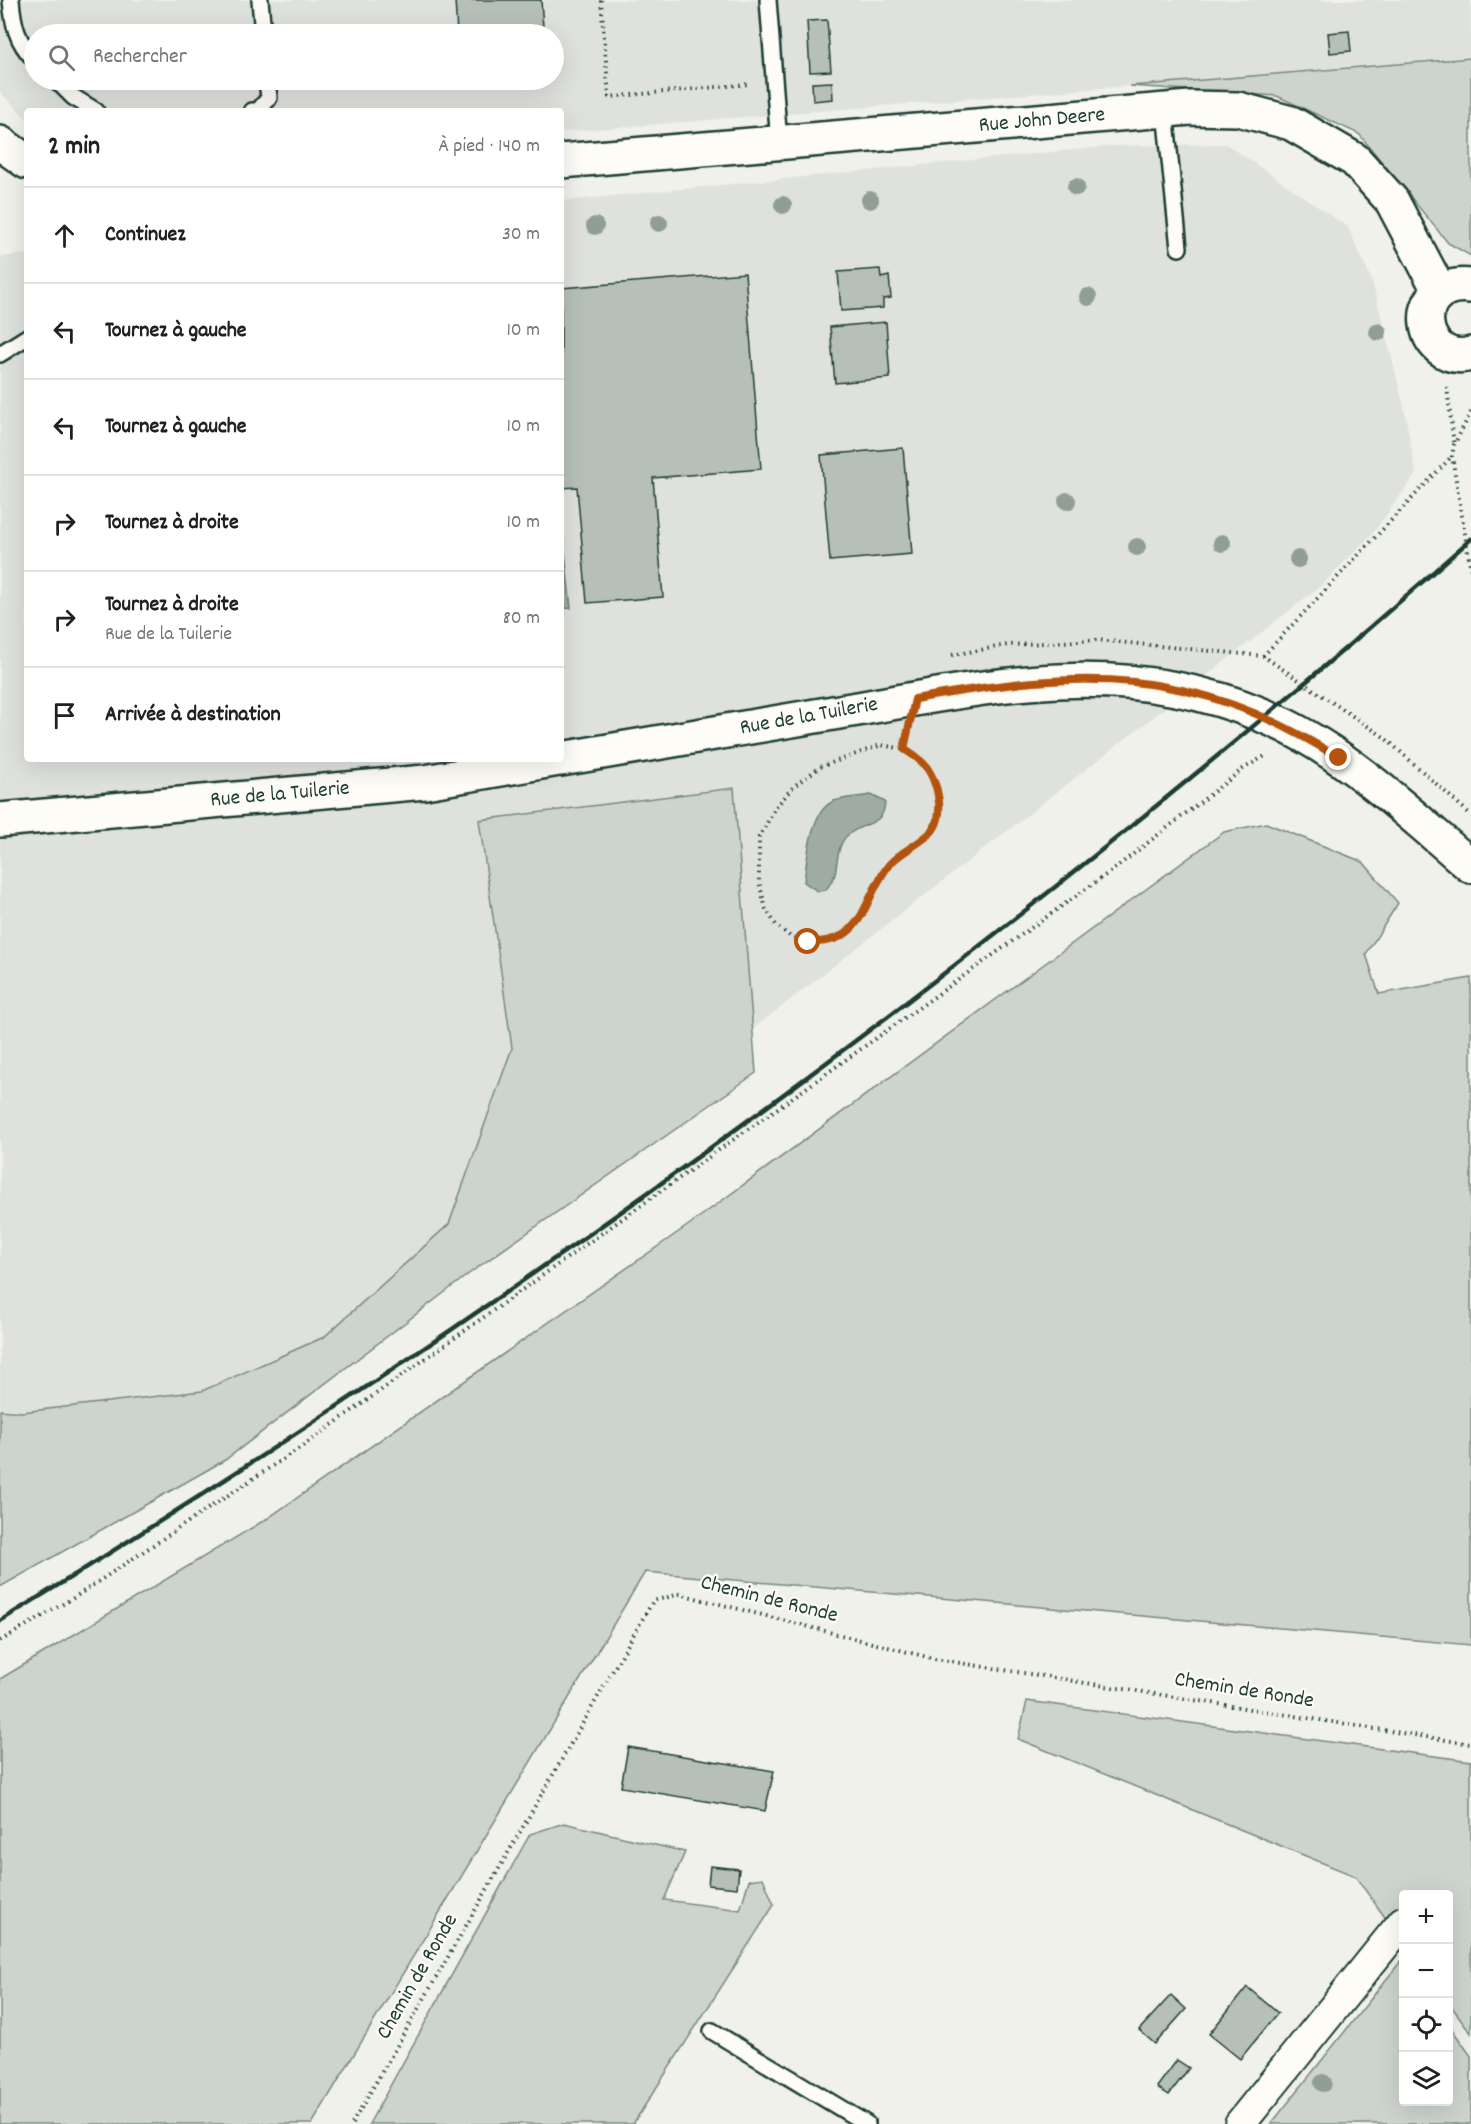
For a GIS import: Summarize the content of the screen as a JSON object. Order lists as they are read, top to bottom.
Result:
{
  "streets": {
    "street": ["Rue John Deere", "Rue de la Tuilerie"],
    "path": ["Chemin de Ronde"]
  },
  "page": {
    "search": "Rechercher",
    "heading": ["2 min", "À pied · 140 m"],
    "list": [
      ["Continuez", "30 m"],
      ["Tournez à gauche", "10 m"],
      ["Tournez à gauche", "10 m"],
      ["Tournez à droite", "10 m"],
      ["Tournez à droite", "Rue de la Tuilerie", "80 m"],
      "Arrivée à destination"
    ],
    "map_buttons": ["+", "−"]
  }
}
